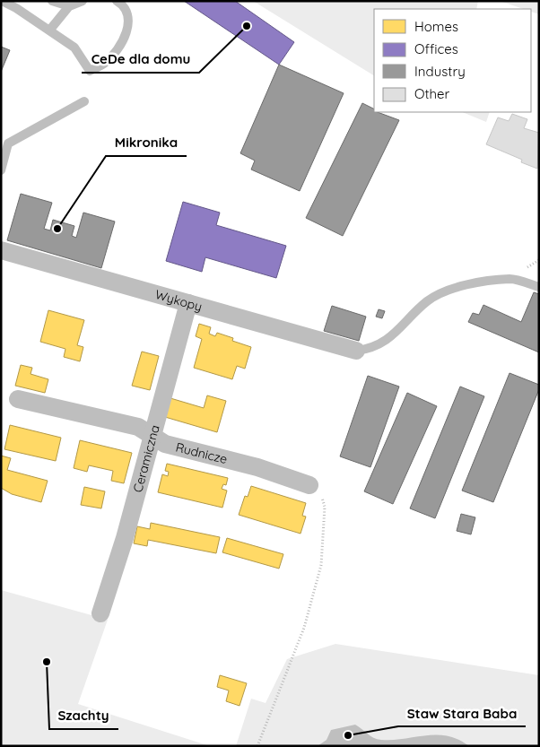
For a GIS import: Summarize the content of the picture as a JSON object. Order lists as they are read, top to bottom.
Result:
{
  "streets": {
    "street": ["Wykopy", "Rudnicze", "Ceramiczna"]
  },
  "crossings": [
    ["Wykopy", "Ceramiczna"],
    ["Rudnicze", "Ceramiczna"]
  ],
  "places": [
    "CeDe dla domu",
    "Mikronika",
    "Szachty",
    "Staw Stara Baba"
  ],
  "legend": [
    "Homes",
    "Offices",
    "Industry",
    "Other"
  ]
}
